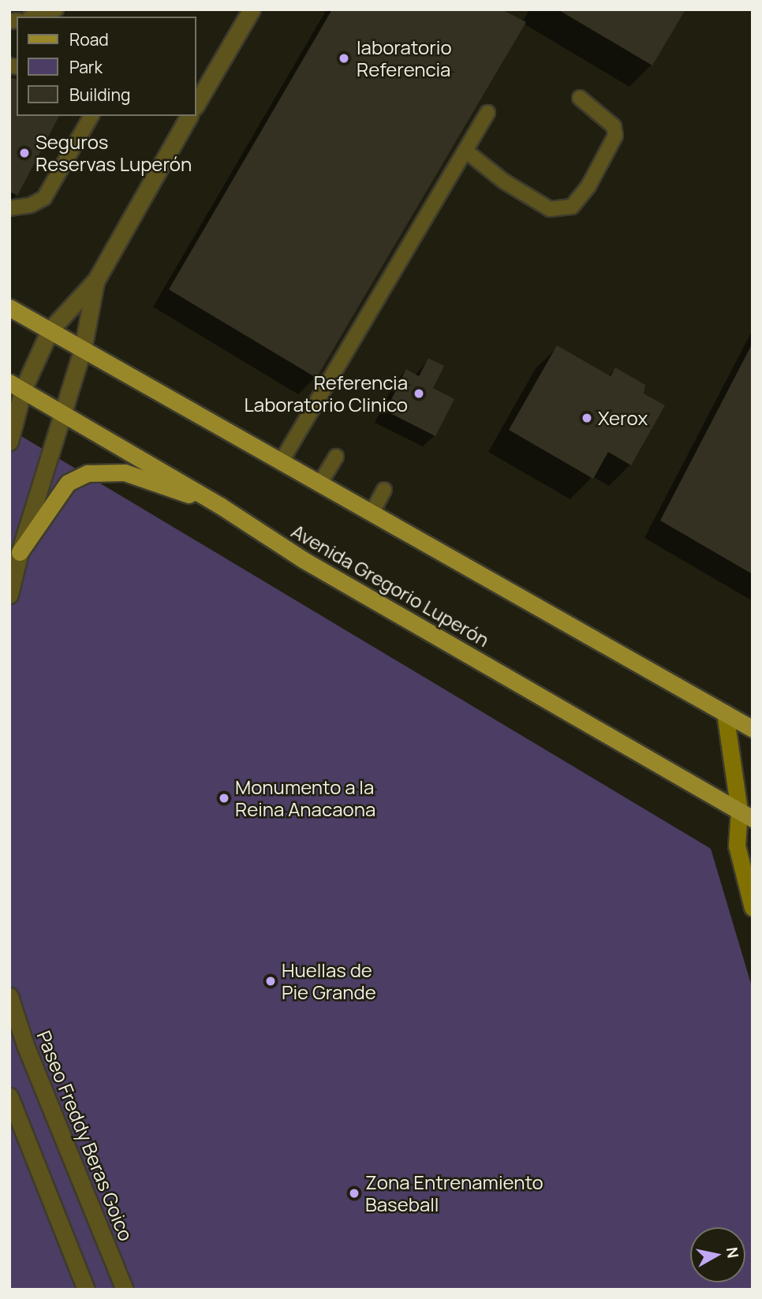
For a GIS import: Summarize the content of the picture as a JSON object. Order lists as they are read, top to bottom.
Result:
{
  "streets": {
    "main road": ["Avenida Gregorio Luperón"],
    "street": ["Paseo Freddy Beras Goico"]
  },
  "places": [
    "laboratorio Referencia",
    "Seguros Reservas Luperón",
    "Referencia Laboratorio Clinico",
    "Xerox",
    "Monumento a la Reina Anacaona",
    "Huellas de Pie Grande",
    "Zona Entrenamiento Baseball"
  ],
  "legend": ["Road", "Park", "Building"],
  "north": "right"
}
